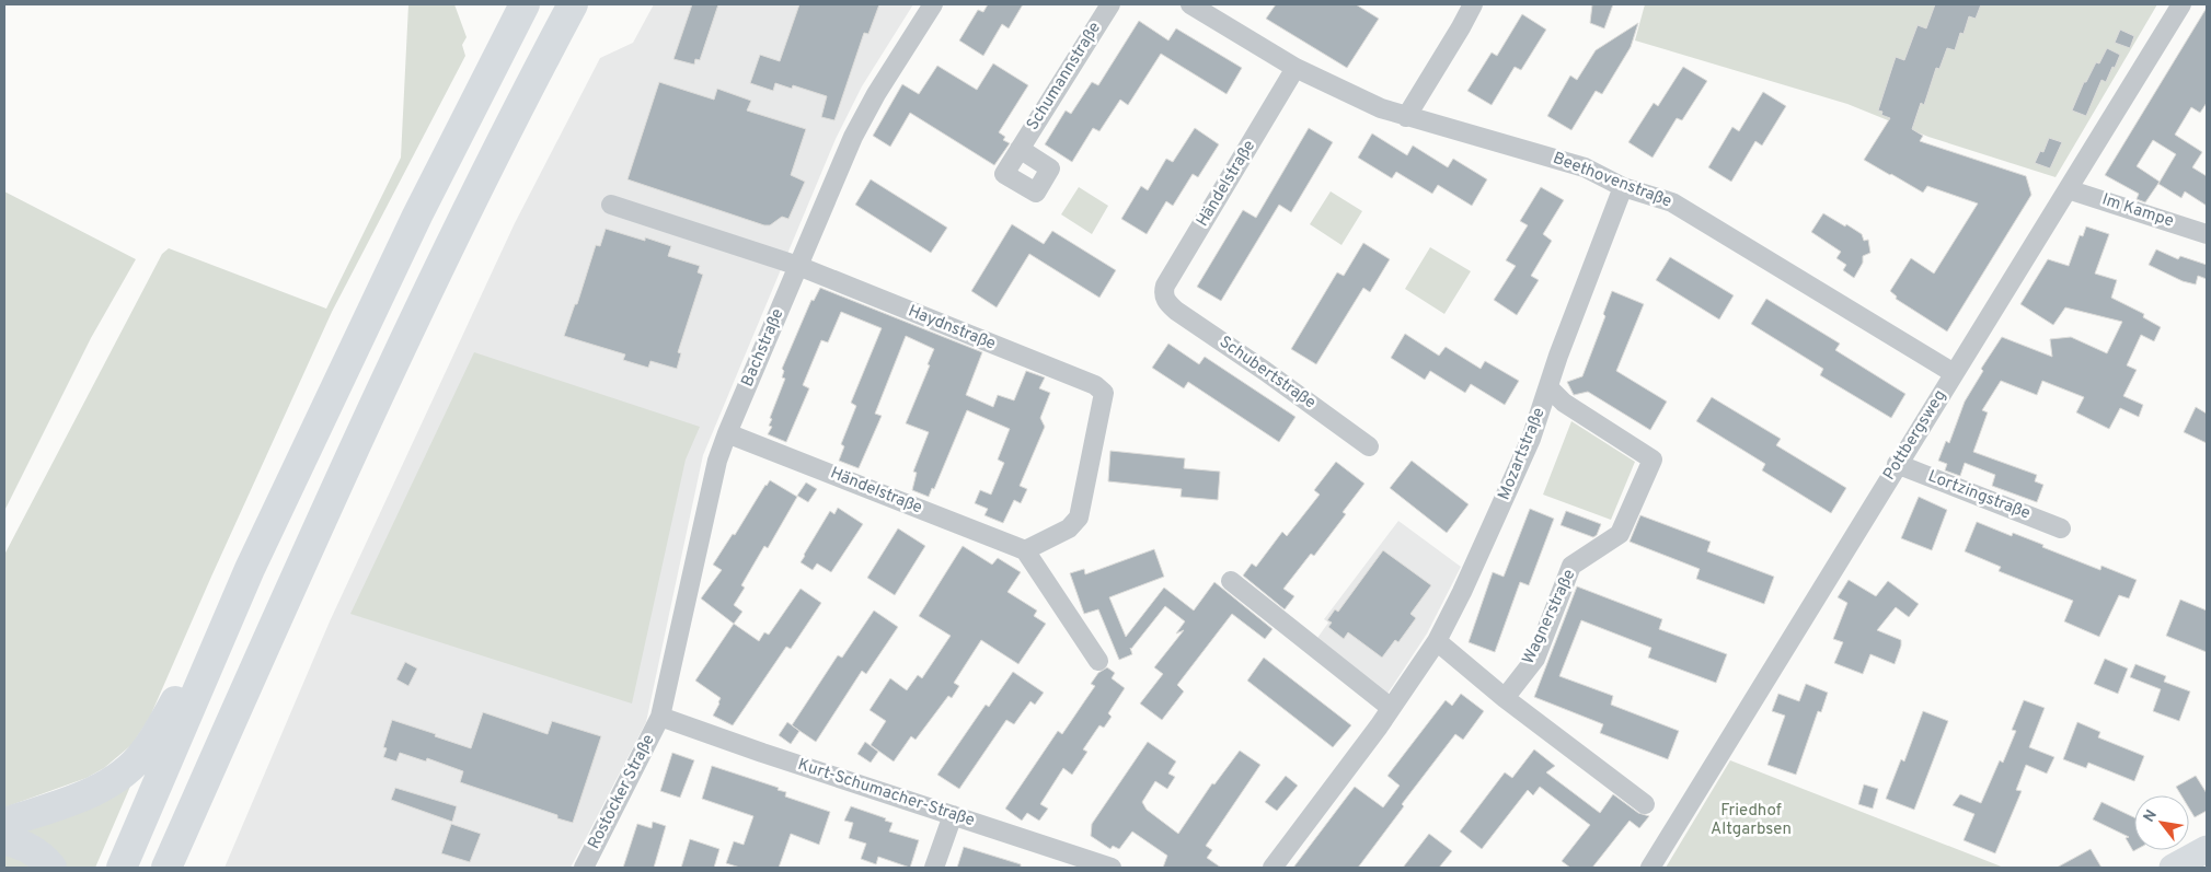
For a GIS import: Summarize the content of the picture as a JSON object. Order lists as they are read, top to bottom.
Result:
{
  "streets": {
    "street": [
      "Schumannstraße",
      "Beethovenstraße",
      "Händelstraße",
      "Im Kampe",
      "Haydnstraße",
      "Bachstraße",
      "Schubertstraße",
      "Pottbergsweg",
      "Mozartstraße",
      "Lortzingstraße",
      "Wagnerstraße",
      "Rostocker Straße",
      "Kurt-Schumacher-Straße"
    ]
  },
  "crossings": [
    ["Beethovenstraße", "Händelstraße"],
    ["Beethovenstraße", "Pottbergsweg"],
    ["Beethovenstraße", "Mozartstraße"],
    ["Händelstraße", "Haydnstraße"],
    ["Händelstraße", "Bachstraße"],
    ["Händelstraße", "Schubertstraße"],
    ["Im Kampe", "Pottbergsweg"],
    ["Haydnstraße", "Bachstraße"],
    ["Bachstraße", "Rostocker Straße"],
    ["Bachstraße", "Kurt-Schumacher-Straße"],
    ["Pottbergsweg", "Lortzingstraße"],
    ["Mozartstraße", "Wagnerstraße"],
    ["Rostocker Straße", "Kurt-Schumacher-Straße"]
  ],
  "parks": ["Friedhof Altgarbsen"],
  "north": "top left"
}
